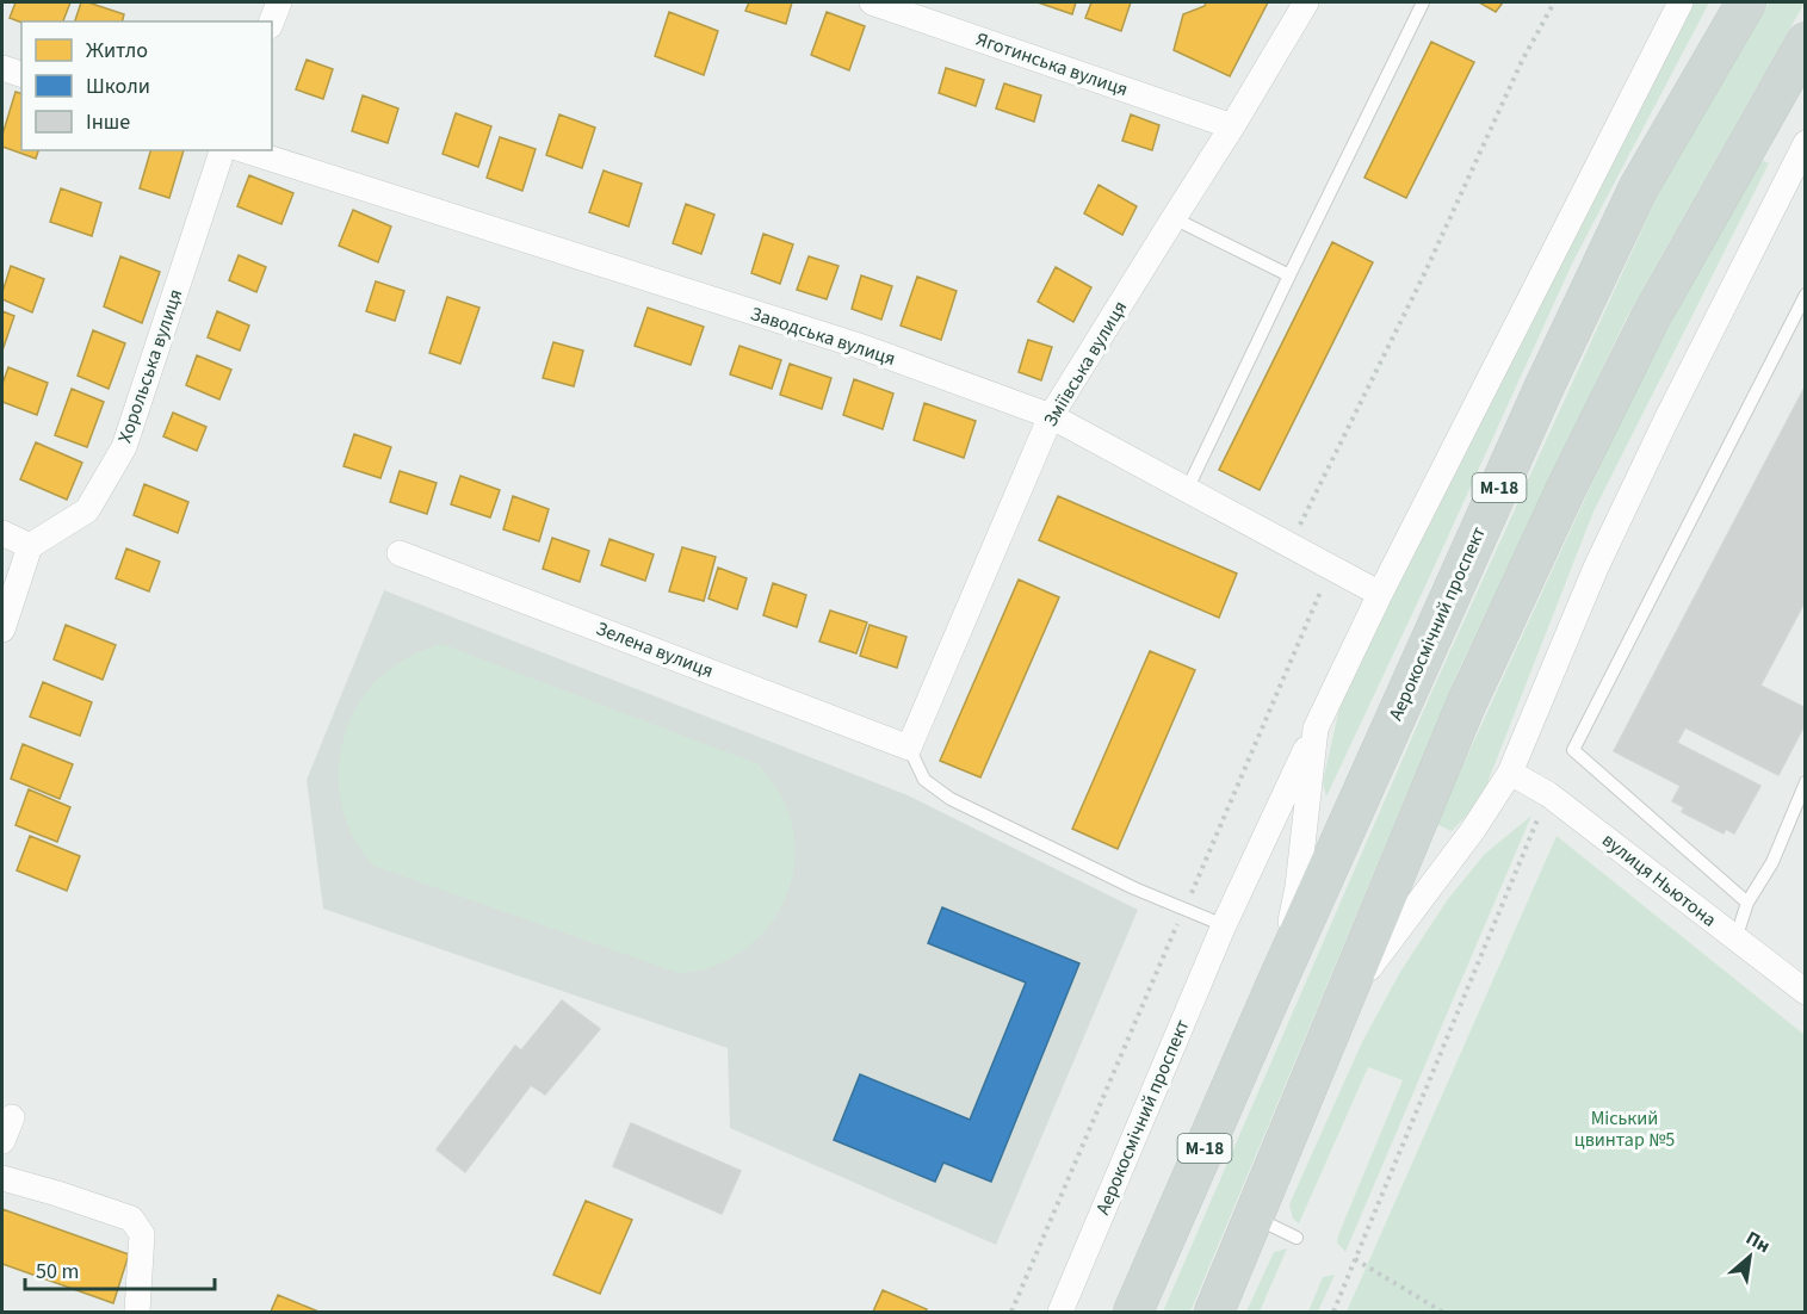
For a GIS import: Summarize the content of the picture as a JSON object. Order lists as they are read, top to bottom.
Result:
{
  "streets": {
    "main road": ["М-18", "Аерокосмічний проспект"],
    "street": [
      "Яготинська вулиця",
      "Заводська вулиця",
      "Зміївська вулиця",
      "Хорольська вулиця",
      "Зелена вулиця",
      "вулиця Ньютона"
    ]
  },
  "crossings": [
    ["Яготинська вулиця", "Зміївська вулиця"],
    ["Заводська вулиця", "Зміївська вулиця"],
    ["Заводська вулиця", "Аерокосмічний проспект"],
    ["Зміївська вулиця", "Зелена вулиця"]
  ],
  "parks": ["Міський цвинтар №5"],
  "legend": ["Житло", "Школи", "Інше"],
  "scale_bar": "50 m",
  "north": "top right"
}
